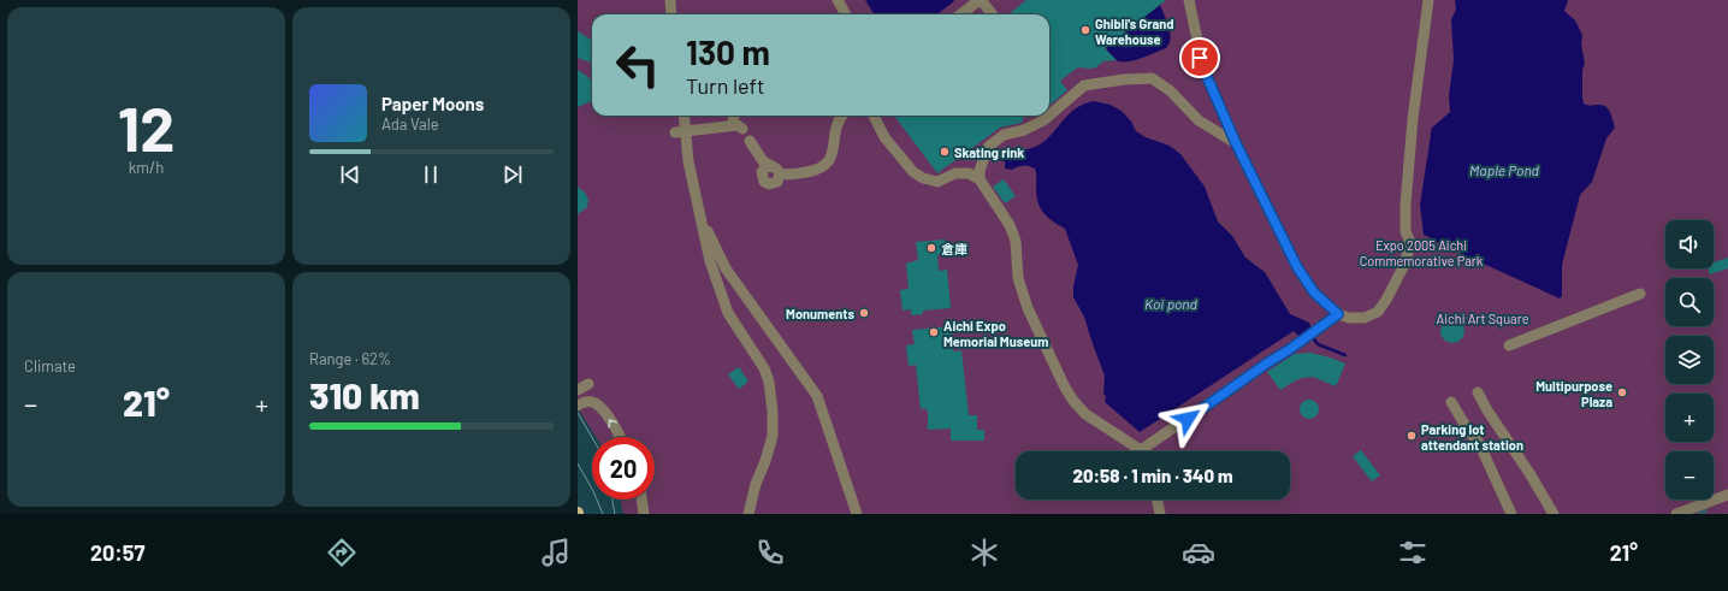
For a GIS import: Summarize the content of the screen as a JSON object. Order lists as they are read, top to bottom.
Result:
{
  "water": ["Maple Pond", "Koi pond"],
  "parks": ["Expo 2005 Aichi Commemorative Park", "Aichi Art Square"],
  "places": [
    "Ghibli's Grand Warehouse",
    "Skating rink",
    "倉庫",
    "Monuments",
    "Aichi Expo Memorial Museum",
    "Multipurpose Plaza",
    "Parking lot attendant station"
  ],
  "page": {
    "tile": [
      ["12", "km/h"],
      "Climate",
      ["Range · 62%", "310 km"]
    ],
    "turn": ["130 m", "Turn left"],
    "song": ["Paper Moons", "Ada Vale"],
    "map_buttons": ["+", "−"],
    "heat": ["−", "21°", "+"],
    "limit": "20",
    "trip": "20:58 · 1 min · 340 m",
    "tabs": ["20:57", "21°"]
  }
}
